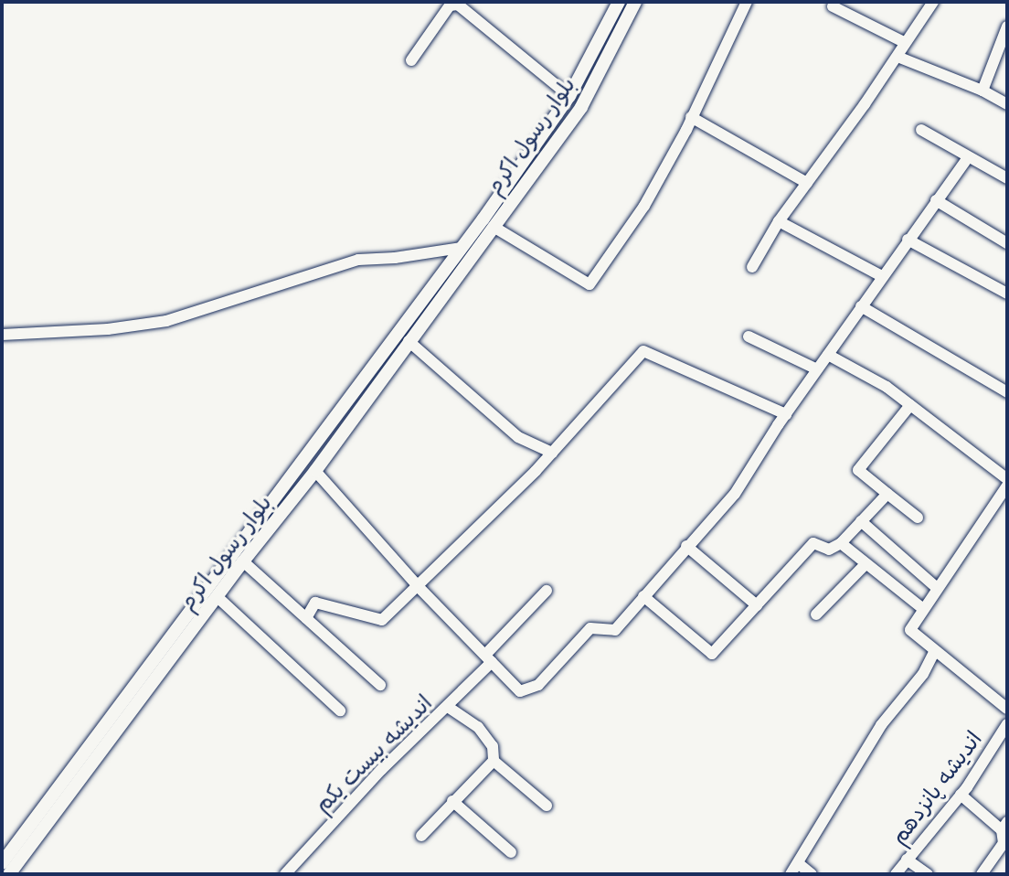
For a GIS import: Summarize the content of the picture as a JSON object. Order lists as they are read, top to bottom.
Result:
{
  "streets": {
    "main road": ["بلوار رسول اکرم"],
    "street": ["اندیشه بیست یکم", "اندیشه پانزدهم"]
  }
}
